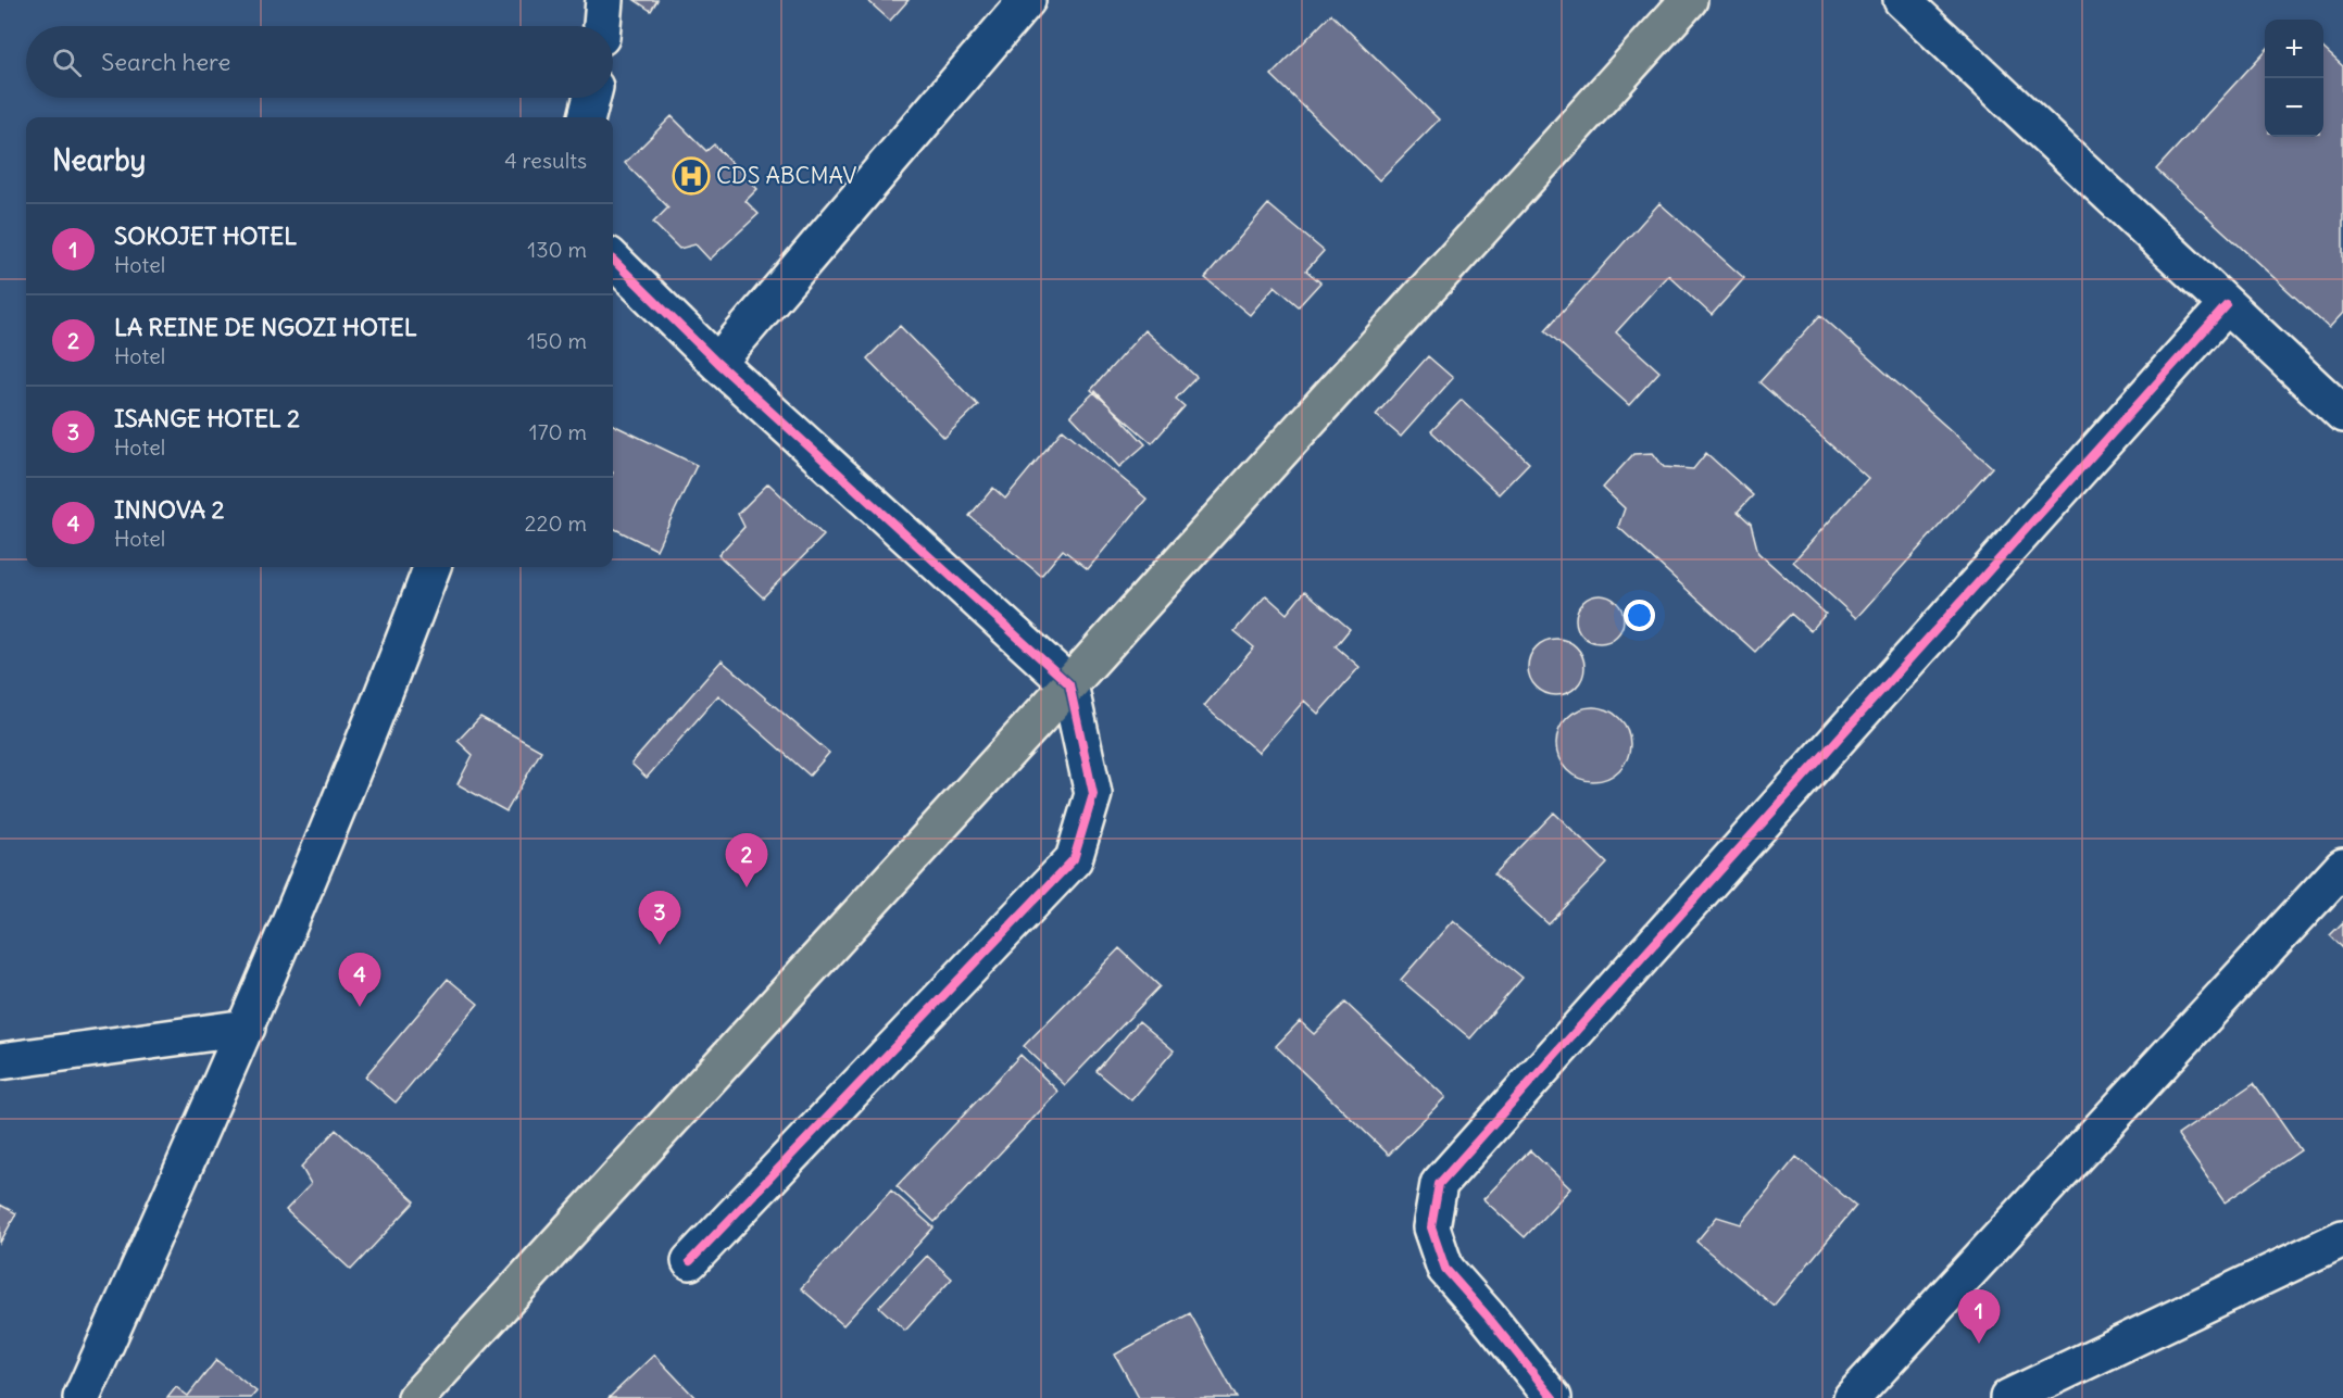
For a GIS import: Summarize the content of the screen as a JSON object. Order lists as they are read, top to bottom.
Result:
{
  "places": {
    "hospital": ["CDS ABCMAV"]
  },
  "page": {
    "map_buttons": ["+", "−"],
    "search": "Search here",
    "heading": ["Nearby", "4 results"],
    "list": [
      {
        "mark": "1",
        "name": "SOKOJET HOTEL",
        "note": "Hotel",
        "value": "130 m"
      },
      {
        "mark": "2",
        "name": "LA REINE DE NGOZI HOTEL",
        "note": "Hotel",
        "value": "150 m"
      },
      {
        "mark": "3",
        "name": "ISANGE HOTEL 2",
        "note": "Hotel",
        "value": "170 m"
      },
      {
        "mark": "4",
        "name": "INNOVA 2",
        "note": "Hotel",
        "value": "220 m"
      }
    ],
    "pins": [
      "2",
      "3",
      "4",
      "1"
    ]
  }
}
